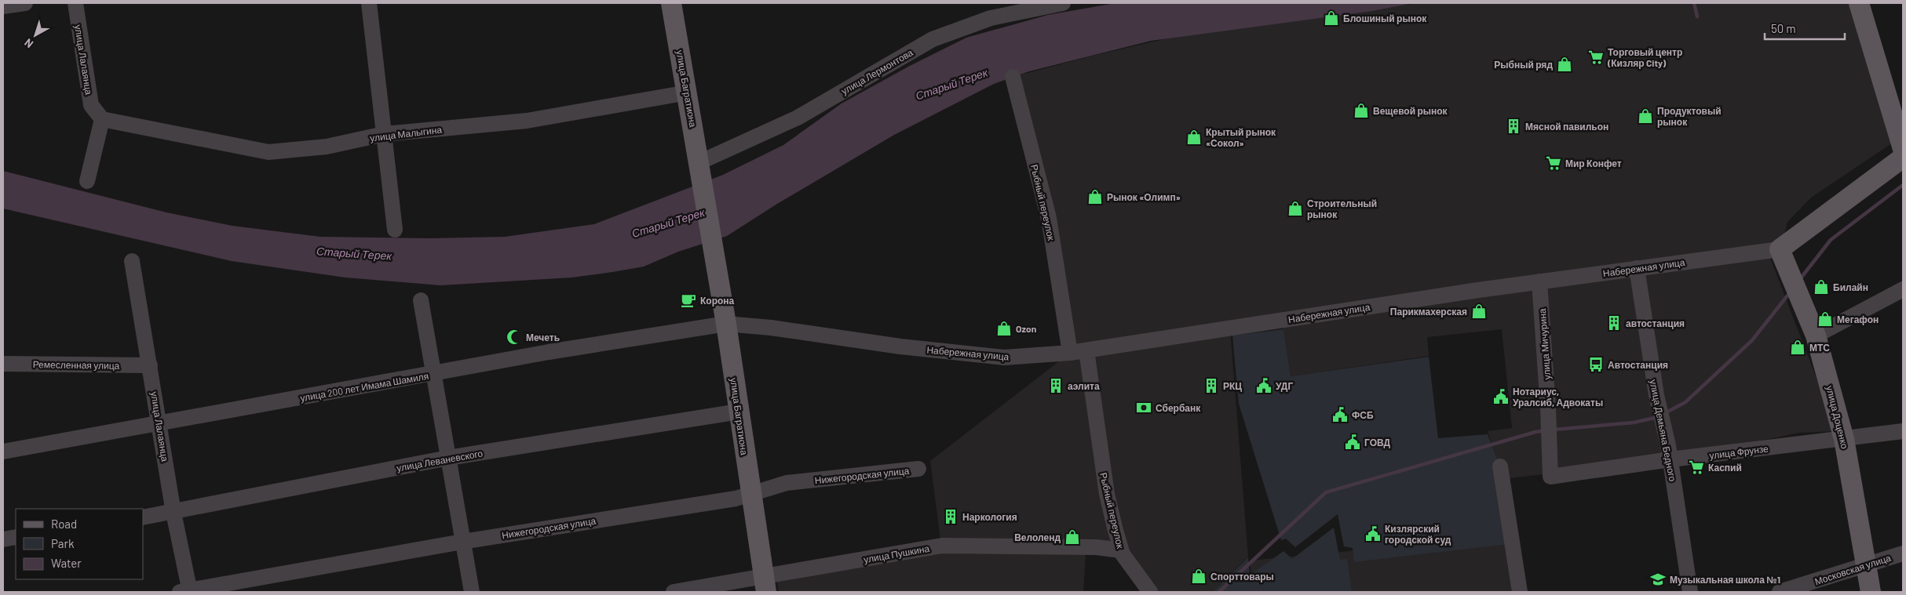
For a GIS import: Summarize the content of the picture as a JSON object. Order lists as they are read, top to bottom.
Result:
{
  "streets": {
    "main road": ["улица Багратиона", "Набережная улица", "улица Доценко"],
    "street": [
      "улица Лалаянца",
      "улица Лермонтова",
      "улица Малыгина",
      "Рыбный переулок",
      "улица Мичурина",
      "Ремесленная улица",
      "улица 200 лет Имама Шамиля",
      "улица Демьяна Бедного",
      "улица Фрунзе",
      "улица Леваневского",
      "Нижегородская улица",
      "улица Пушкина",
      "Московская улица"
    ]
  },
  "crossings": [
    ["улица Лалаянца", "улица Малыгина"],
    ["улица Лалаянца", "Ремесленная улица"],
    ["улица Лалаянца", "улица 200 лет Имама Шамиля"],
    ["улица Лалаянца", "улица Леваневского"],
    ["улица Лалаянца", "Нижегородская улица"],
    ["улица Лермонтова", "улица Багратиона"],
    ["улица Багратиона", "улица Малыгина"],
    ["улица Багратиона", "Набережная улица"],
    ["улица Багратиона", "улица 200 лет Имама Шамиля"],
    ["улица Багратиона", "улица Леваневского"],
    ["улица Багратиона", "Нижегородская улица"],
    ["улица Багратиона", "улица Пушкина"],
    ["Рыбный переулок", "Набережная улица"],
    ["Рыбный переулок", "улица Пушкина"],
    ["Набережная улица", "улица Мичурина"],
    ["Набережная улица", "улица 200 лет Имама Шамиля"],
    ["Набережная улица", "улица Доценко"],
    ["Набережная улица", "улица Демьяна Бедного"],
    ["улица Мичурина", "улица Фрунзе"],
    ["улица Доценко", "улица Фрунзе"],
    ["улица Доценко", "Московская улица"],
    ["улица Демьяна Бедного", "улица Фрунзе"]
  ],
  "water": ["Старый Терек"],
  "places": {
    "shop": [
      "Блошиный рынок",
      "Рыбный ряд",
      "Вещевой рынок",
      "Продуктовый рынок",
      "Крытый рынок «Сокол»",
      "Рынок «Олимп»",
      "Строительный рынок",
      "Билайн",
      "Парикмахерская",
      "Мегафон",
      "Ozon",
      "МТС",
      "Велоленд",
      "Спорттовары"
    ],
    "supermarket": ["Торговый центр (Кизляр City)", "Мир Конфет", "Каспий"],
    "building": [
      "Мясной павильон",
      "автостанция",
      "аэлита",
      "РКЦ",
      "Наркология"
    ],
    "cafe": ["Корона"],
    "mosque": ["Мечеть"],
    "bus stop": ["Автостанция"],
    "public building": [
      "УДГ",
      "Нотариус, Уралсиб, Адвокаты",
      "ФСБ",
      "ГОВД",
      "Кизлярский городской суд"
    ],
    "bank": ["Сбербанк"],
    "school or university": ["Музыкальная школа №1"]
  },
  "legend": ["Road", "Park", "Water"],
  "scale_bar": "50 m",
  "north": "bottom left"
}
